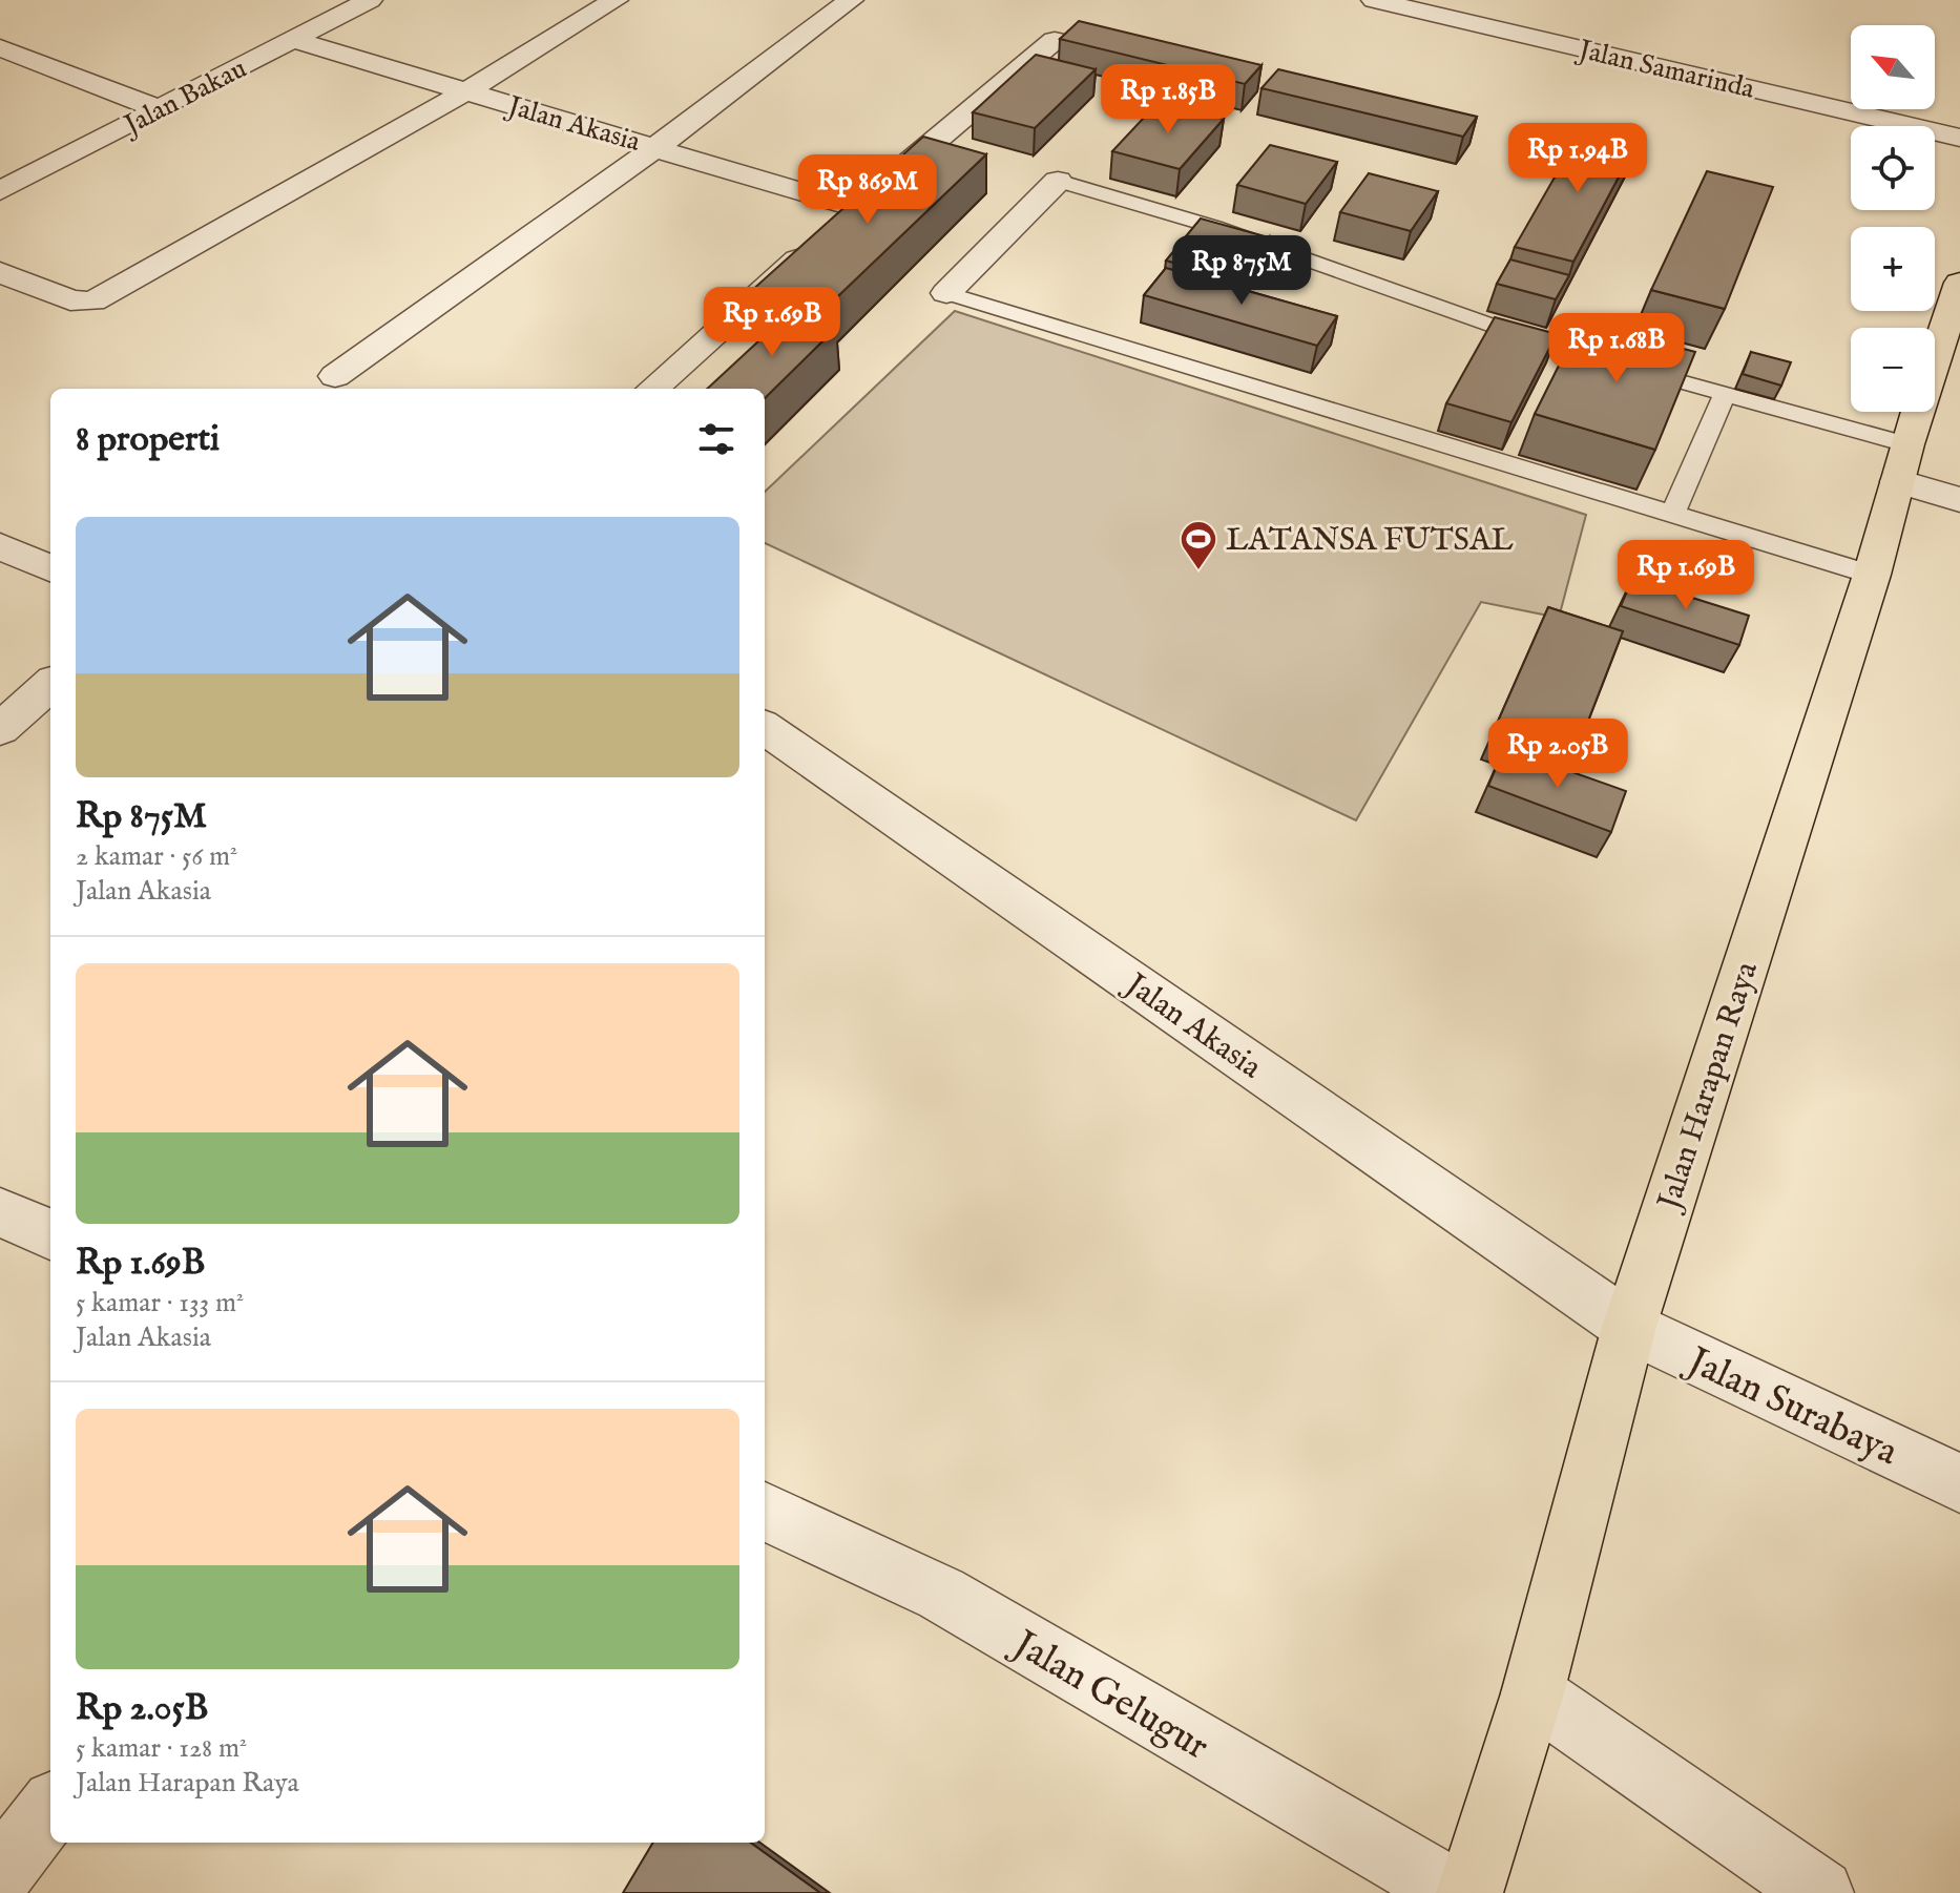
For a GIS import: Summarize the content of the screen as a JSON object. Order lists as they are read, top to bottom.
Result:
{
  "streets": {
    "main road": ["Jalan Harapan Raya"],
    "street": [
      "Jalan Samarinda",
      "Jalan Bakau",
      "Jalan Akasia",
      "Jalan Surabaya",
      "Jalan Gelugur"
    ]
  },
  "crossings": [
    ["Jalan Bakau", "Jalan Akasia"],
    ["Jalan Akasia", "Jalan Harapan Raya"],
    ["Jalan Akasia", "Jalan Surabaya"],
    ["Jalan Harapan Raya", "Jalan Surabaya"]
  ],
  "places": {
    "sports": ["LATANSA FUTSAL"]
  },
  "north": "top left",
  "page": {
    "map_buttons": ["+", "−"],
    "price": [
      "Rp 1.85B",
      "Rp 1.94B",
      "Rp 869M",
      "Rp 875M",
      "Rp 1.69B",
      "Rp 1.68B",
      "Rp 1.69B",
      "Rp 2.05B"
    ],
    "heading": "8 properti",
    "list": [
      {
        "name": "Rp 875M",
        "note": "2 kamar · 56 m² · Jalan Akasia"
      },
      {
        "name": "Rp 1.69B",
        "note": "5 kamar · 133 m² · Jalan Akasia"
      },
      {
        "name": "Rp 2.05B",
        "note": "5 kamar · 128 m² · Jalan Harapan Raya"
      }
    ]
  }
}
